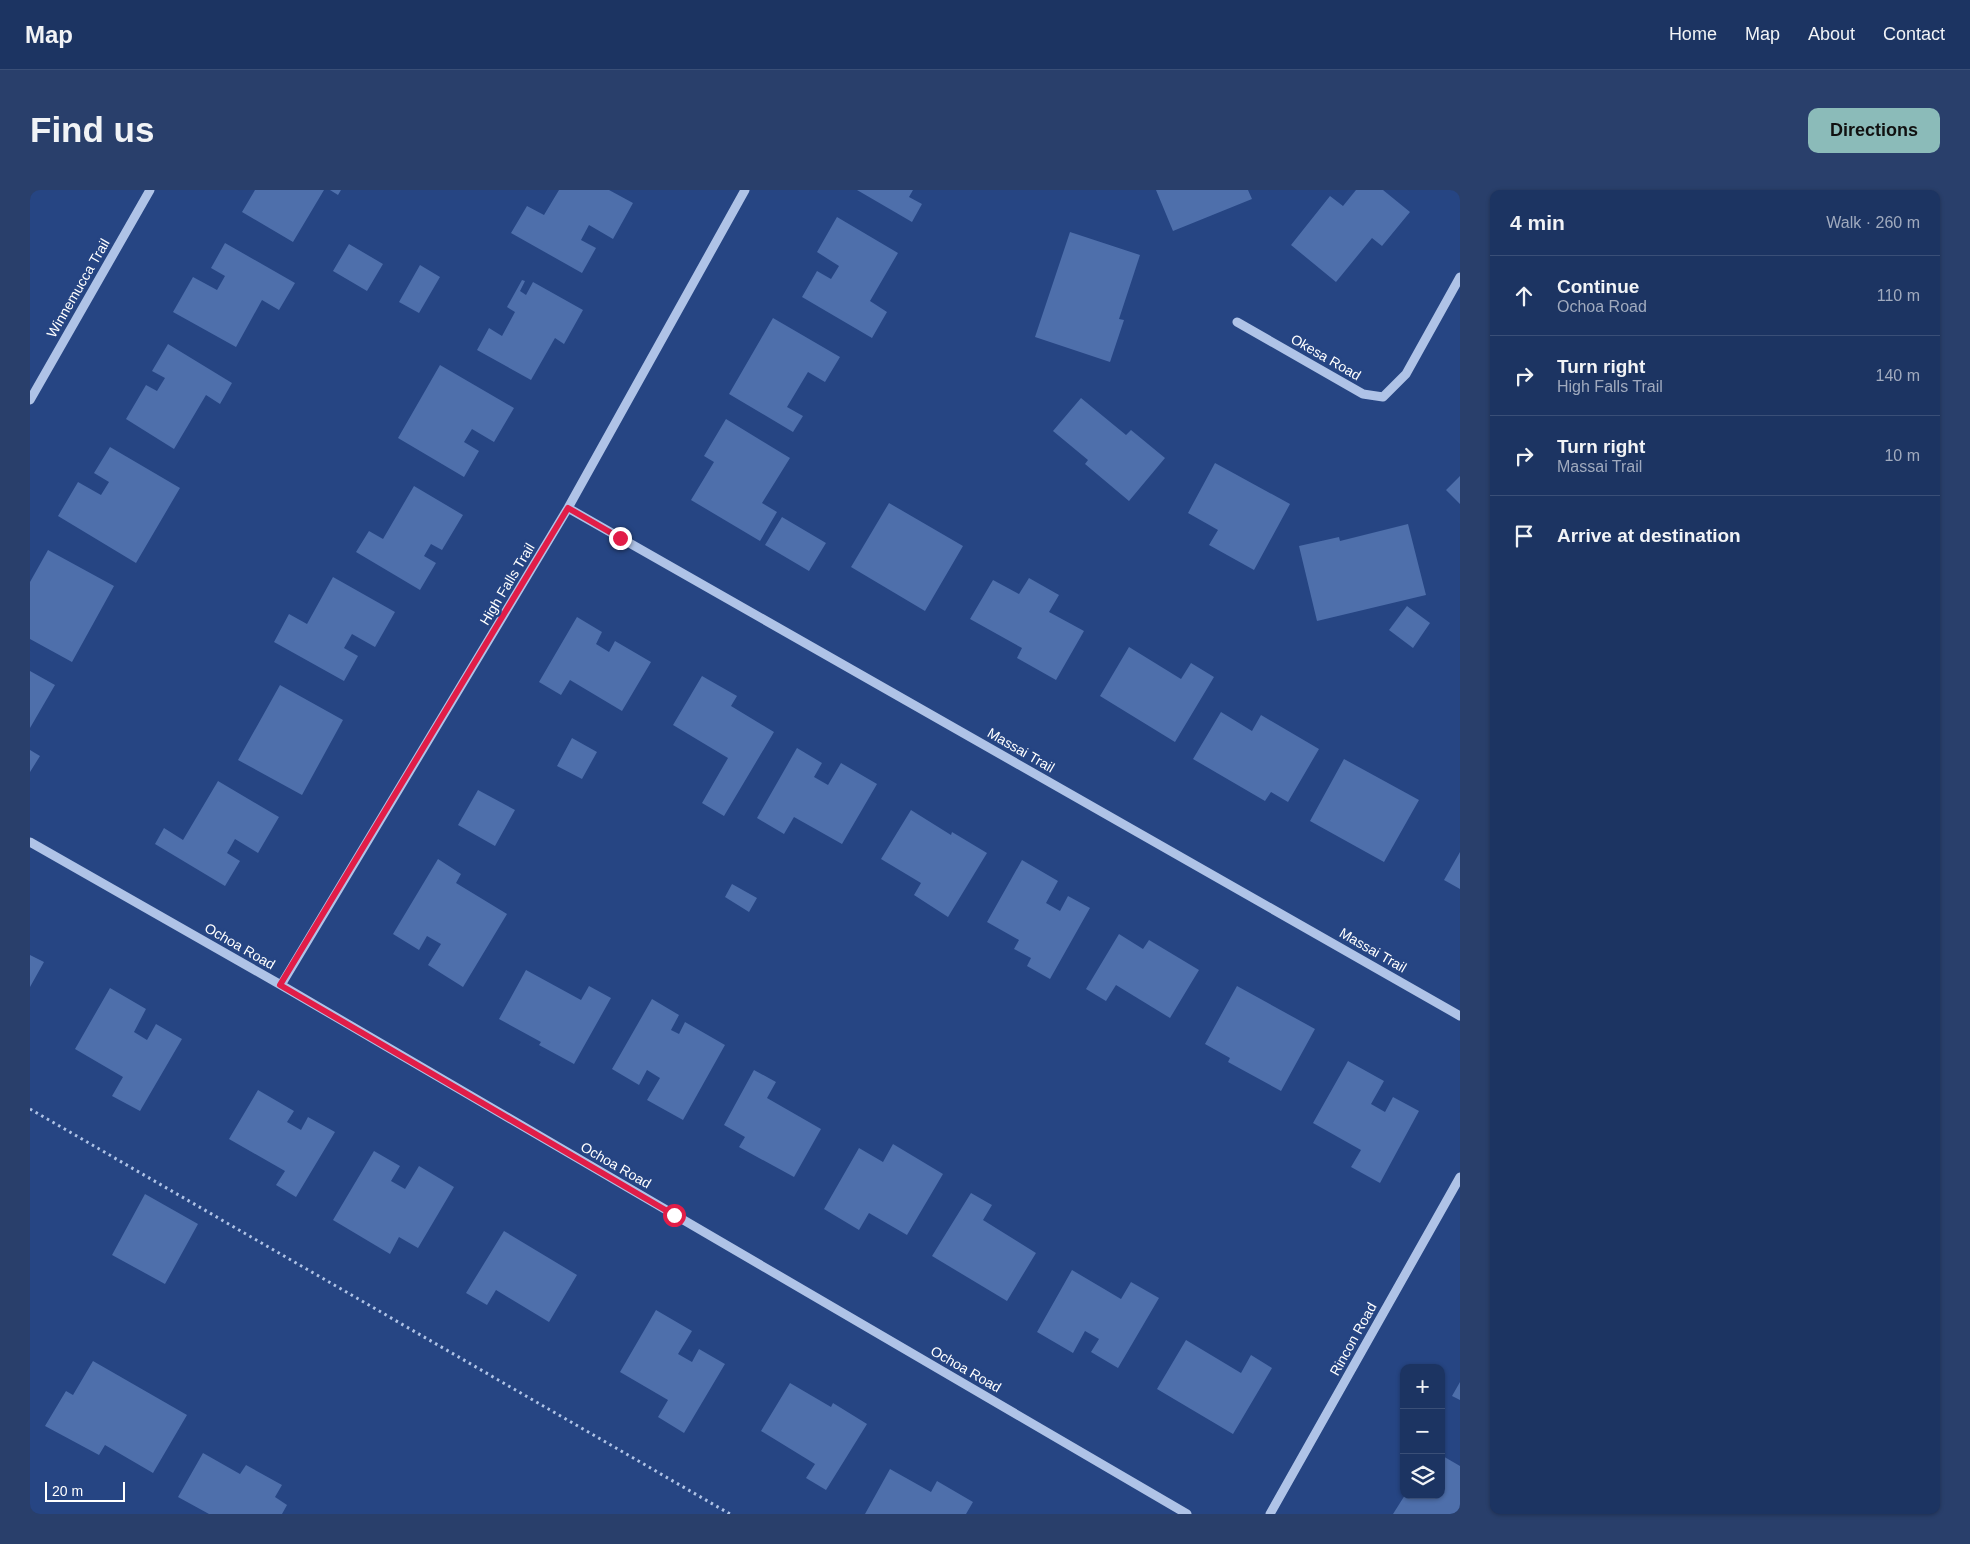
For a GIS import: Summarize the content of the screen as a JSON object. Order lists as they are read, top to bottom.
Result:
{
  "streets": {
    "street": [
      "Winnemucca Trail",
      "Okesa Road",
      "High Falls Trail",
      "Massai Trail",
      "Ochoa Road",
      "Rincon Road"
    ]
  },
  "crossings": [
    ["High Falls Trail", "Massai Trail"],
    ["High Falls Trail", "Ochoa Road"]
  ],
  "scale_bar": "20 m",
  "page": {
    "header": "Map",
    "nav": [
      "Home",
      "Map",
      "About",
      "Contact"
    ],
    "buttons": "Directions",
    "title": "Find us",
    "heading": ["4 min", "Walk · 260 m"],
    "list": [
      ["Continue", "Ochoa Road", "110 m"],
      ["Turn right", "High Falls Trail", "140 m"],
      ["Turn right", "Massai Trail", "10 m"],
      "Arrive at destination"
    ],
    "map_buttons": ["+", "−"],
    "scale": "20 m"
  }
}
